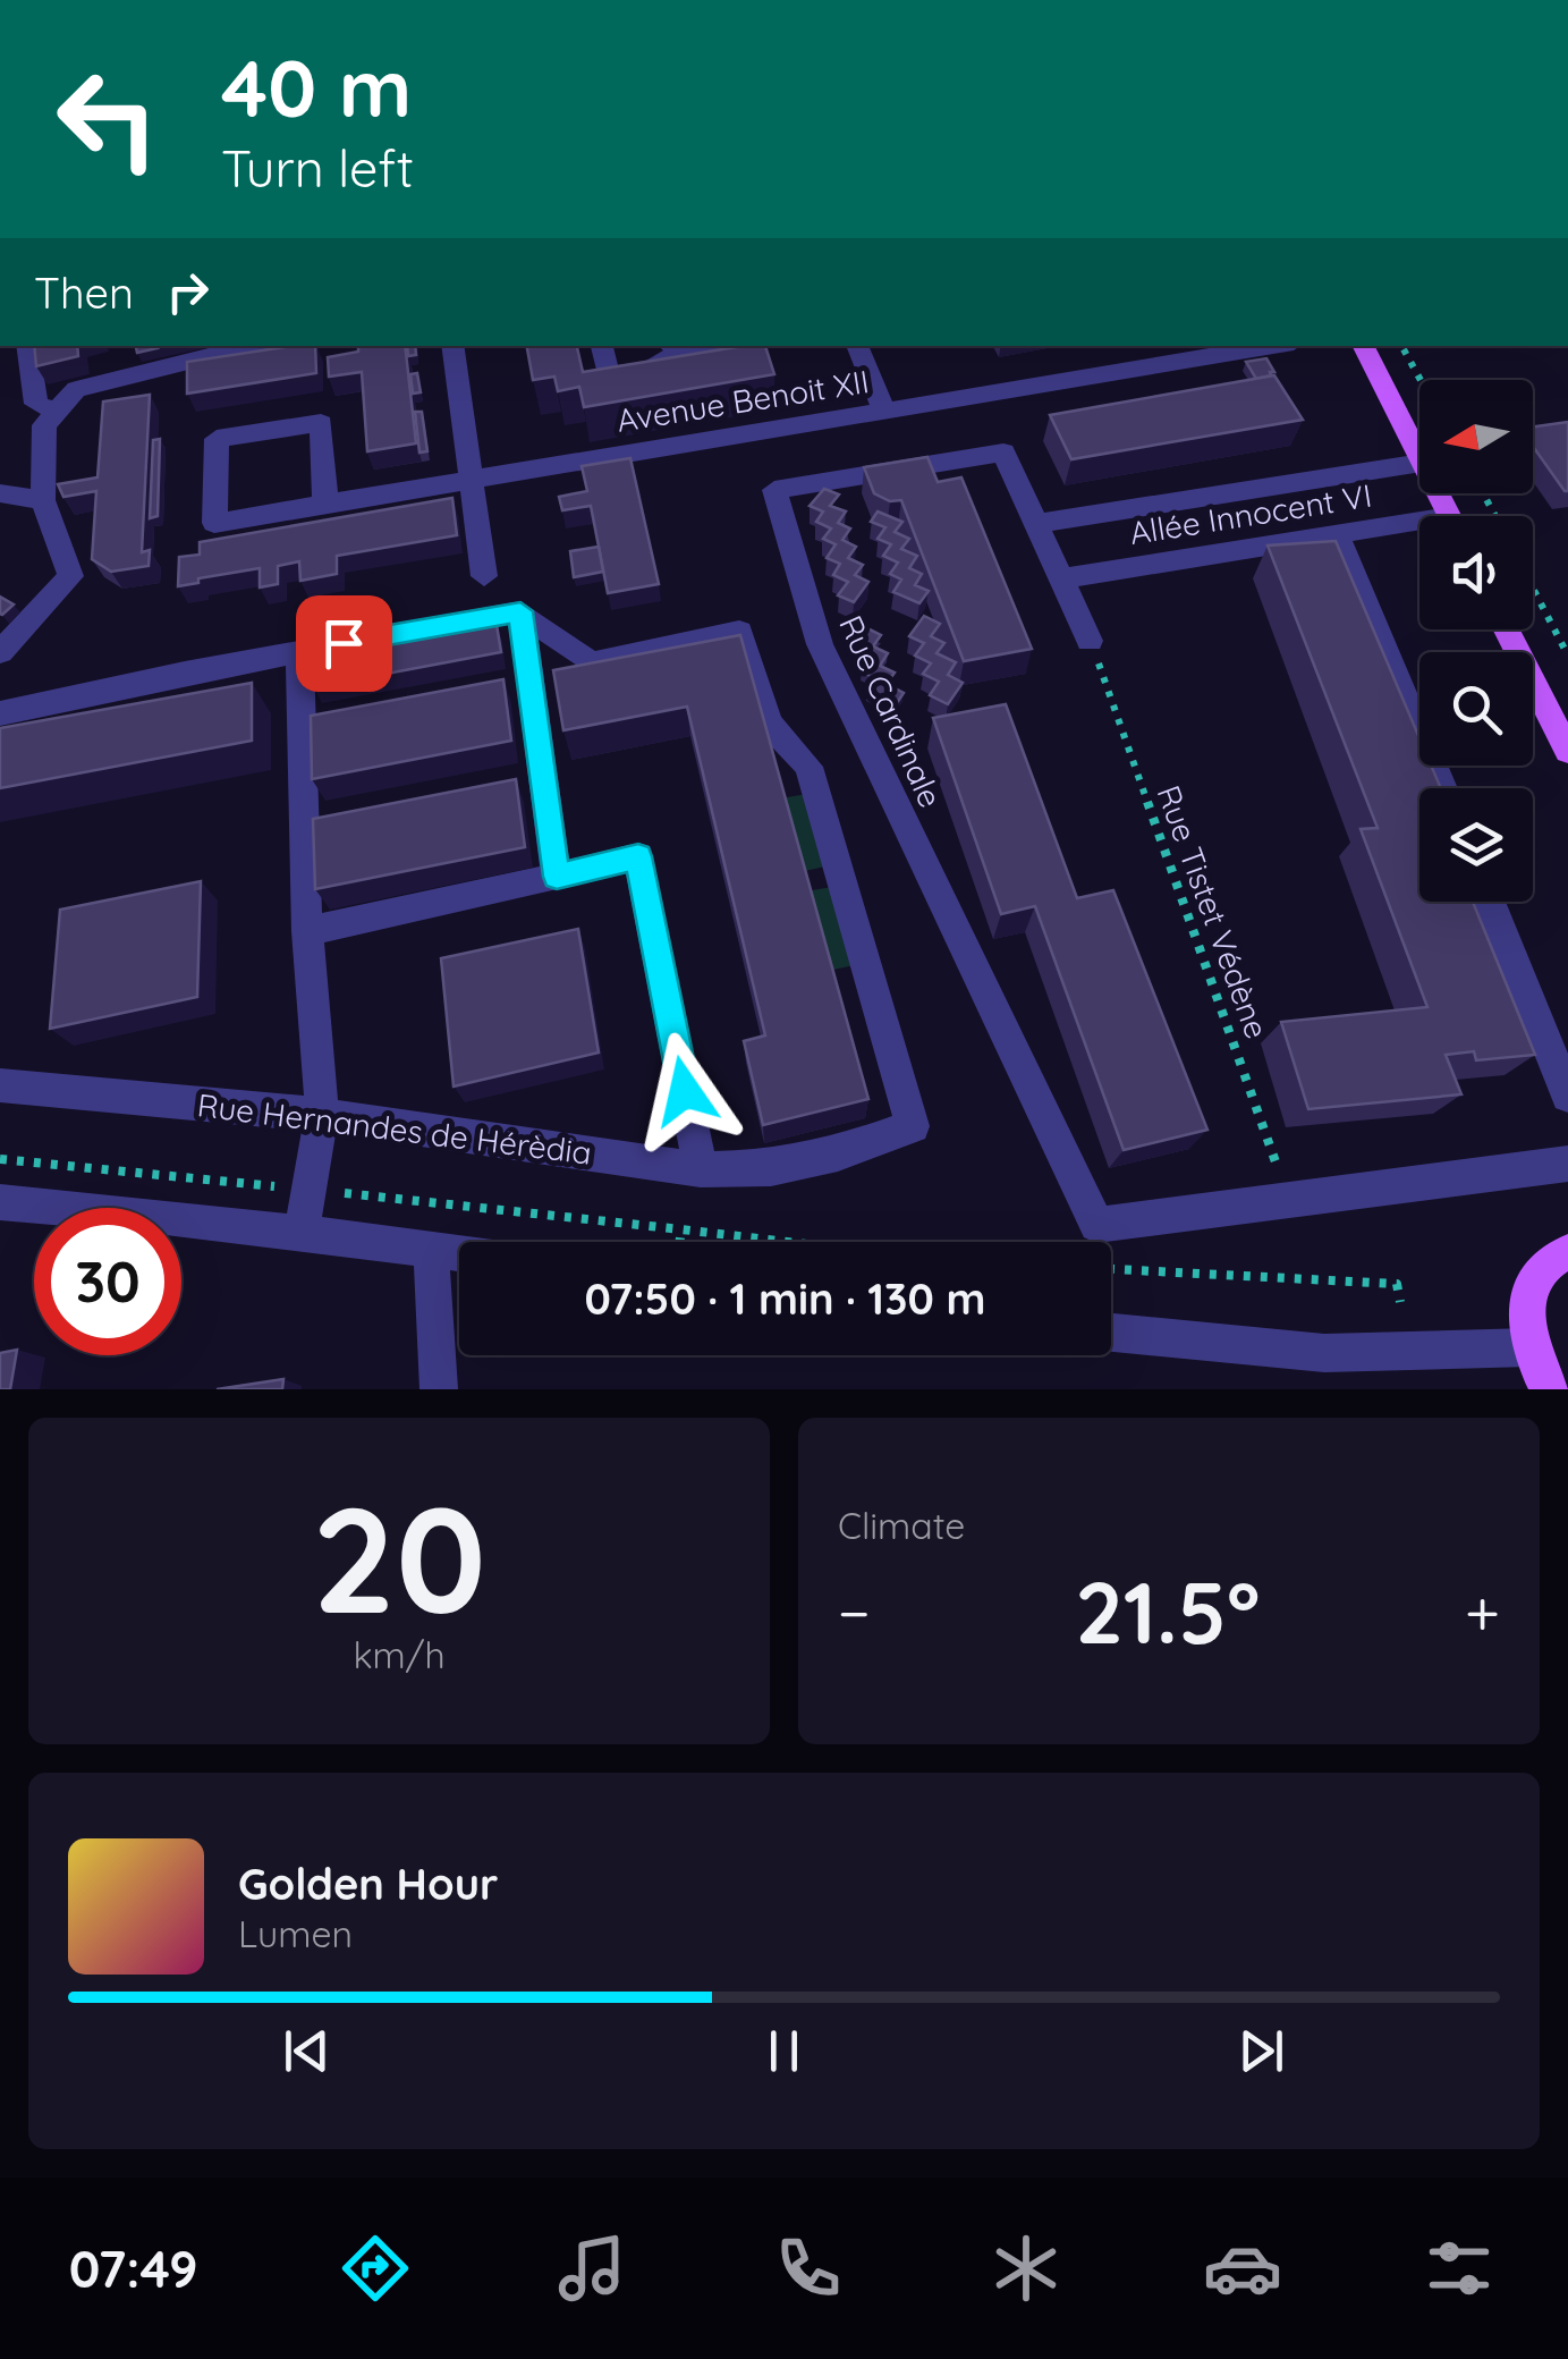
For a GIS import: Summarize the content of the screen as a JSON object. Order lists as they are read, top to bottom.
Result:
{
  "streets": {
    "street": [
      "Avenue Benoit XII",
      "Allée Innocent VI",
      "Rue Cardinale",
      "Rue Hernandes de Hérèdia"
    ],
    "path": ["Rue Tistet Védène"]
  },
  "crossings": [
    ["Allée Innocent VI", "Rue Cardinale"],
    ["Rue Cardinale", "Rue Tistet Védène"]
  ],
  "north": "left",
  "page": {
    "turn": ["40 m", "Turn left"],
    "then": "Then",
    "limit": "30",
    "trip": "07:50 · 1 min · 130 m",
    "tile": [
      ["20", "km/h"],
      "Climate"
    ],
    "heat": ["−", "21.5°", "+"],
    "song": ["Golden Hour", "Lumen"],
    "tabs": "07:49"
  }
}
